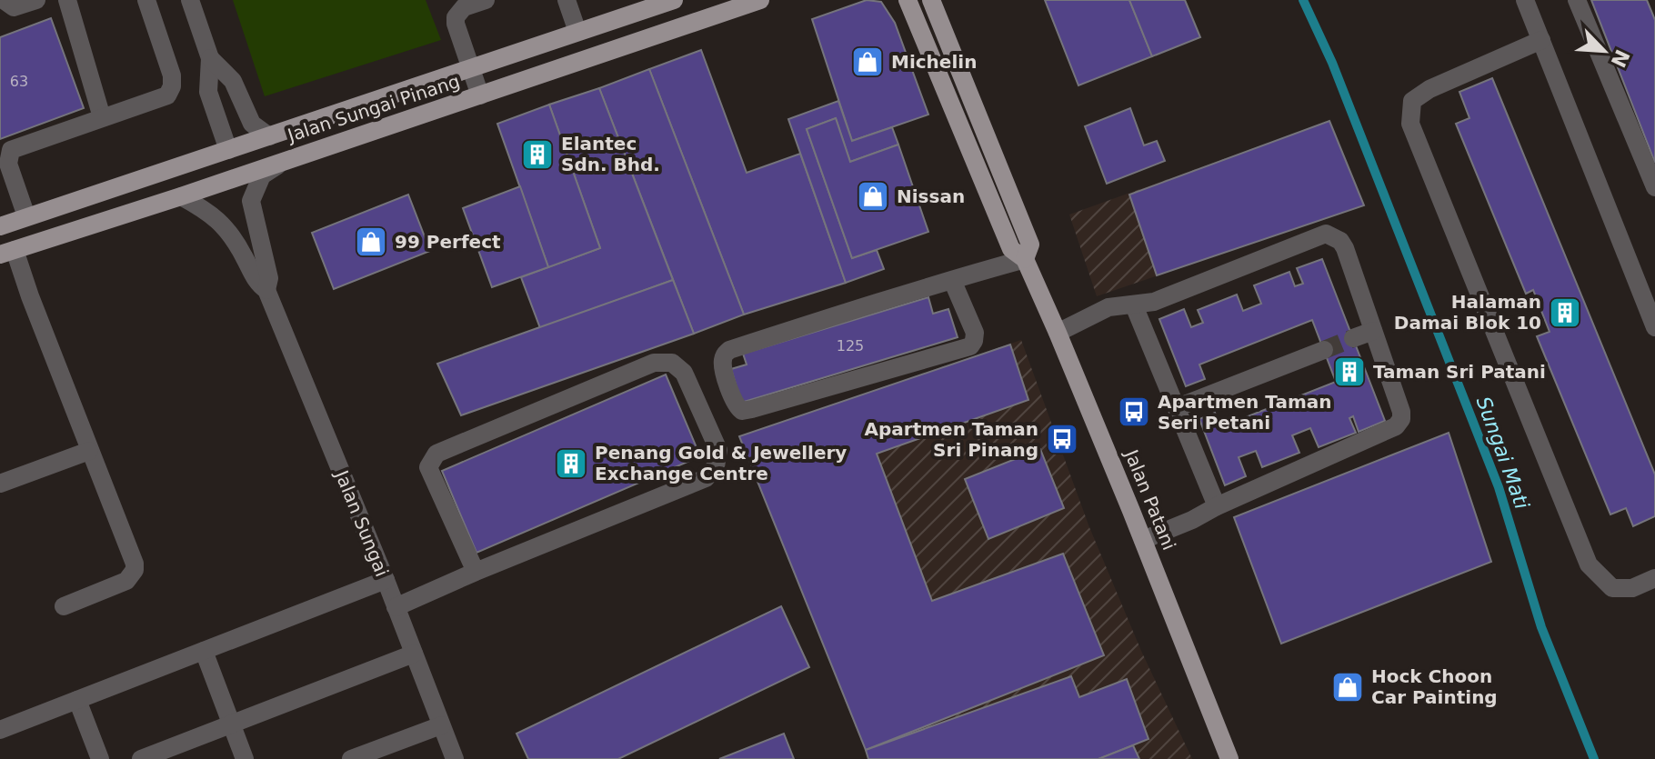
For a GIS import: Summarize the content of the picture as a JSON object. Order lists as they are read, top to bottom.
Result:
{
  "streets": {
    "main road": ["Jalan Sungai Pinang", "Jalan Patani"],
    "street": ["Jalan Sungai"]
  },
  "crossings": [
    ["Jalan Sungai Pinang", "Jalan Sungai"]
  ],
  "water": ["Sungai Mati"],
  "places": {
    "shop": [
      "Michelin",
      "Nissan",
      "99 Perfect",
      "Hock Choon Car Painting"
    ],
    "building": [
      "Elantec Sdn. Bhd.",
      "Halaman Damai Blok 10",
      "Taman Sri Patani",
      "Penang Gold & Jewellery Exchange Centre"
    ],
    "bus stop": ["Apartmen Taman Seri Petani", "Apartmen Taman Sri Pinang"]
  },
  "house_numbers": ["63", "125"],
  "north": "bottom right"
}
